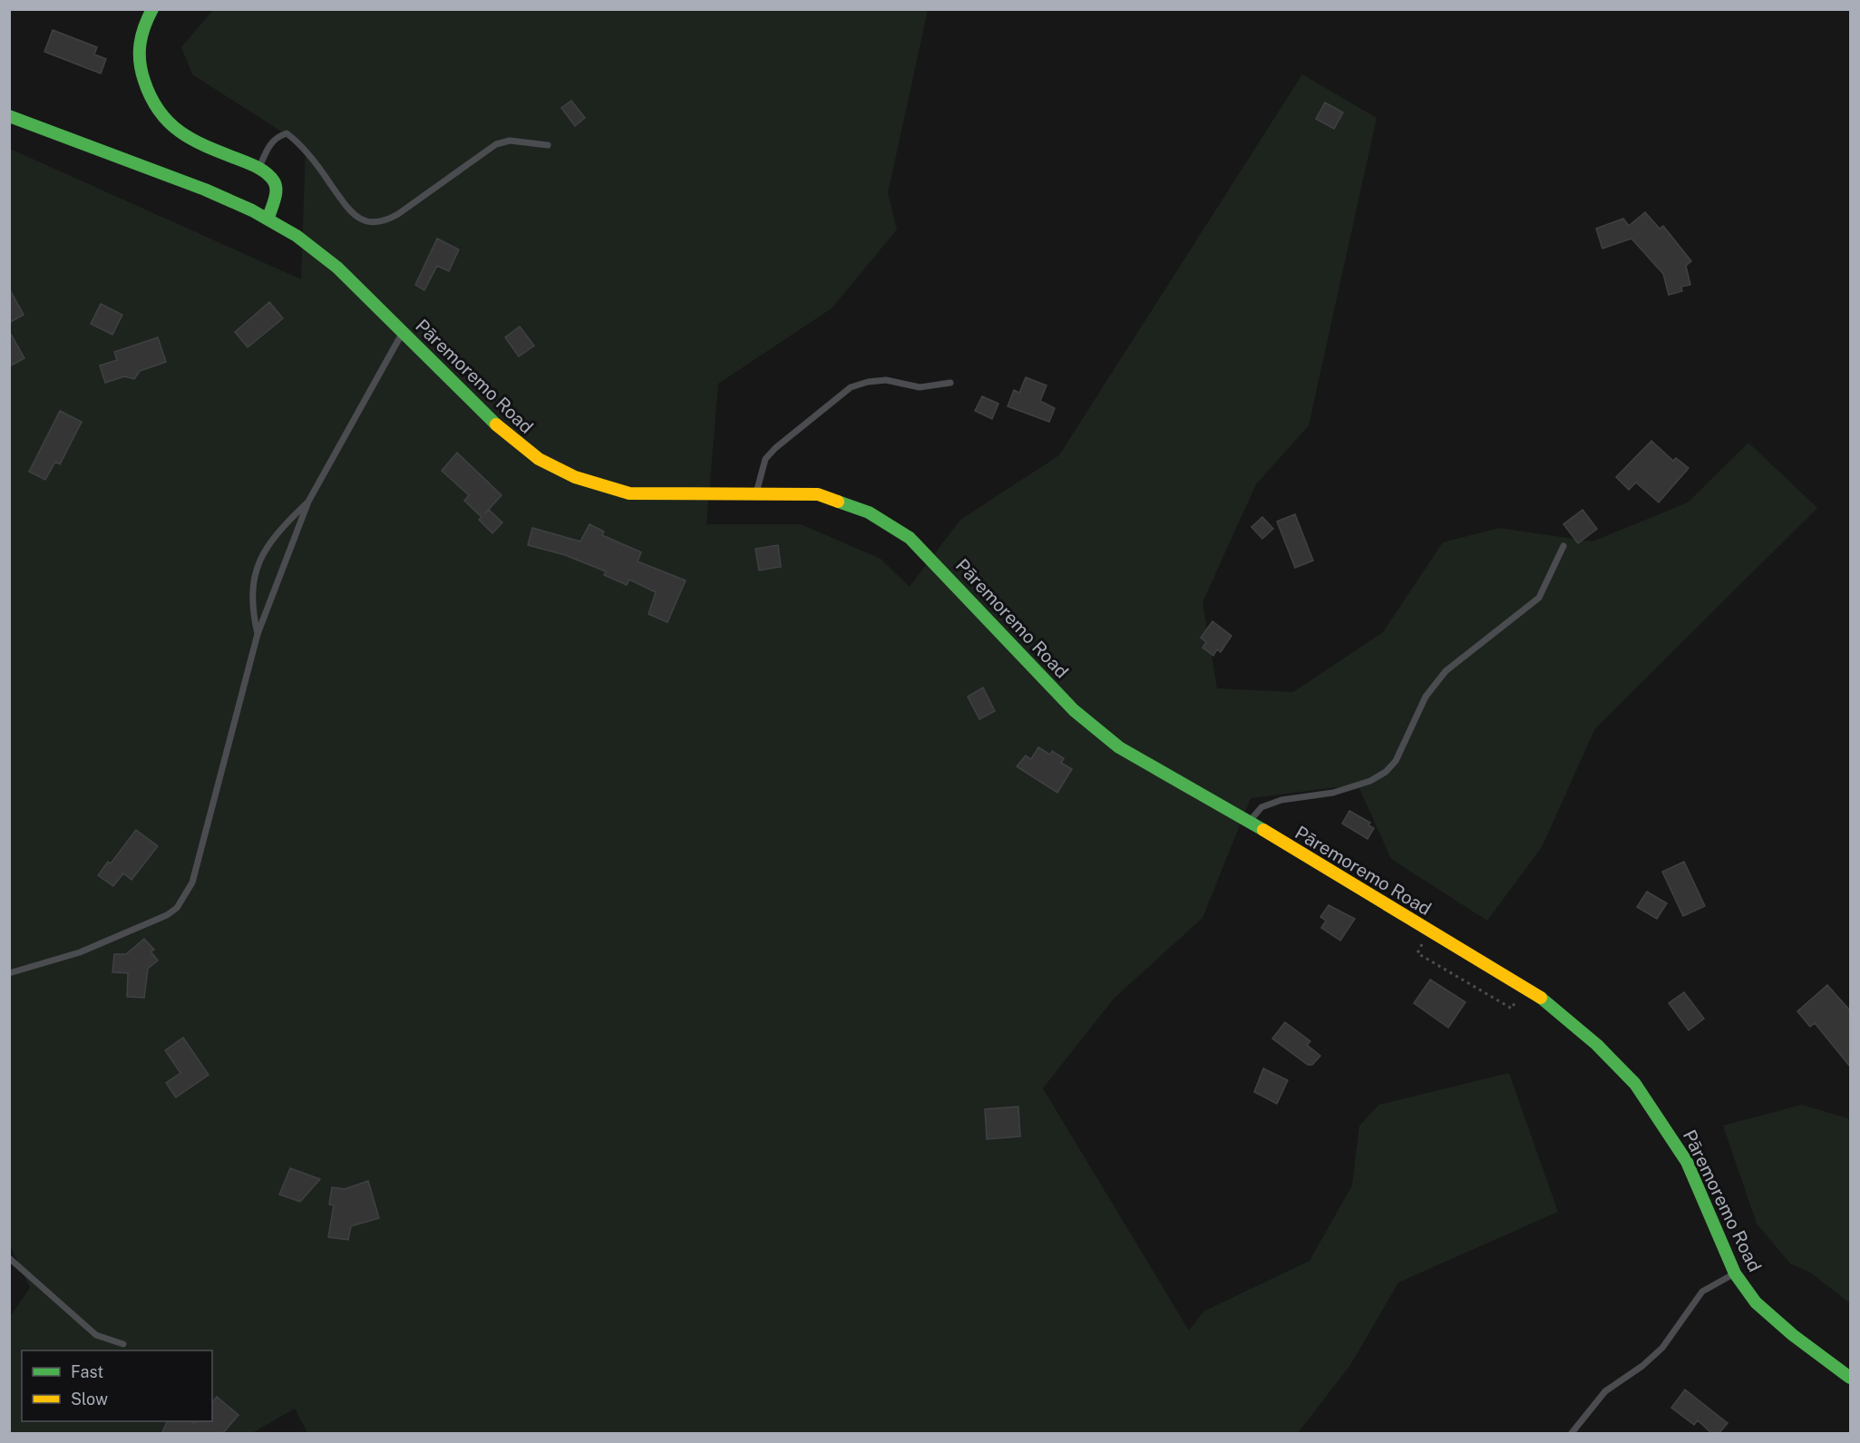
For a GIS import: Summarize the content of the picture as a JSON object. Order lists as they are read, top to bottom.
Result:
{
  "streets": {
    "street": ["Pāremoremo Road"]
  },
  "legend": ["Fast", "Slow"]
}
